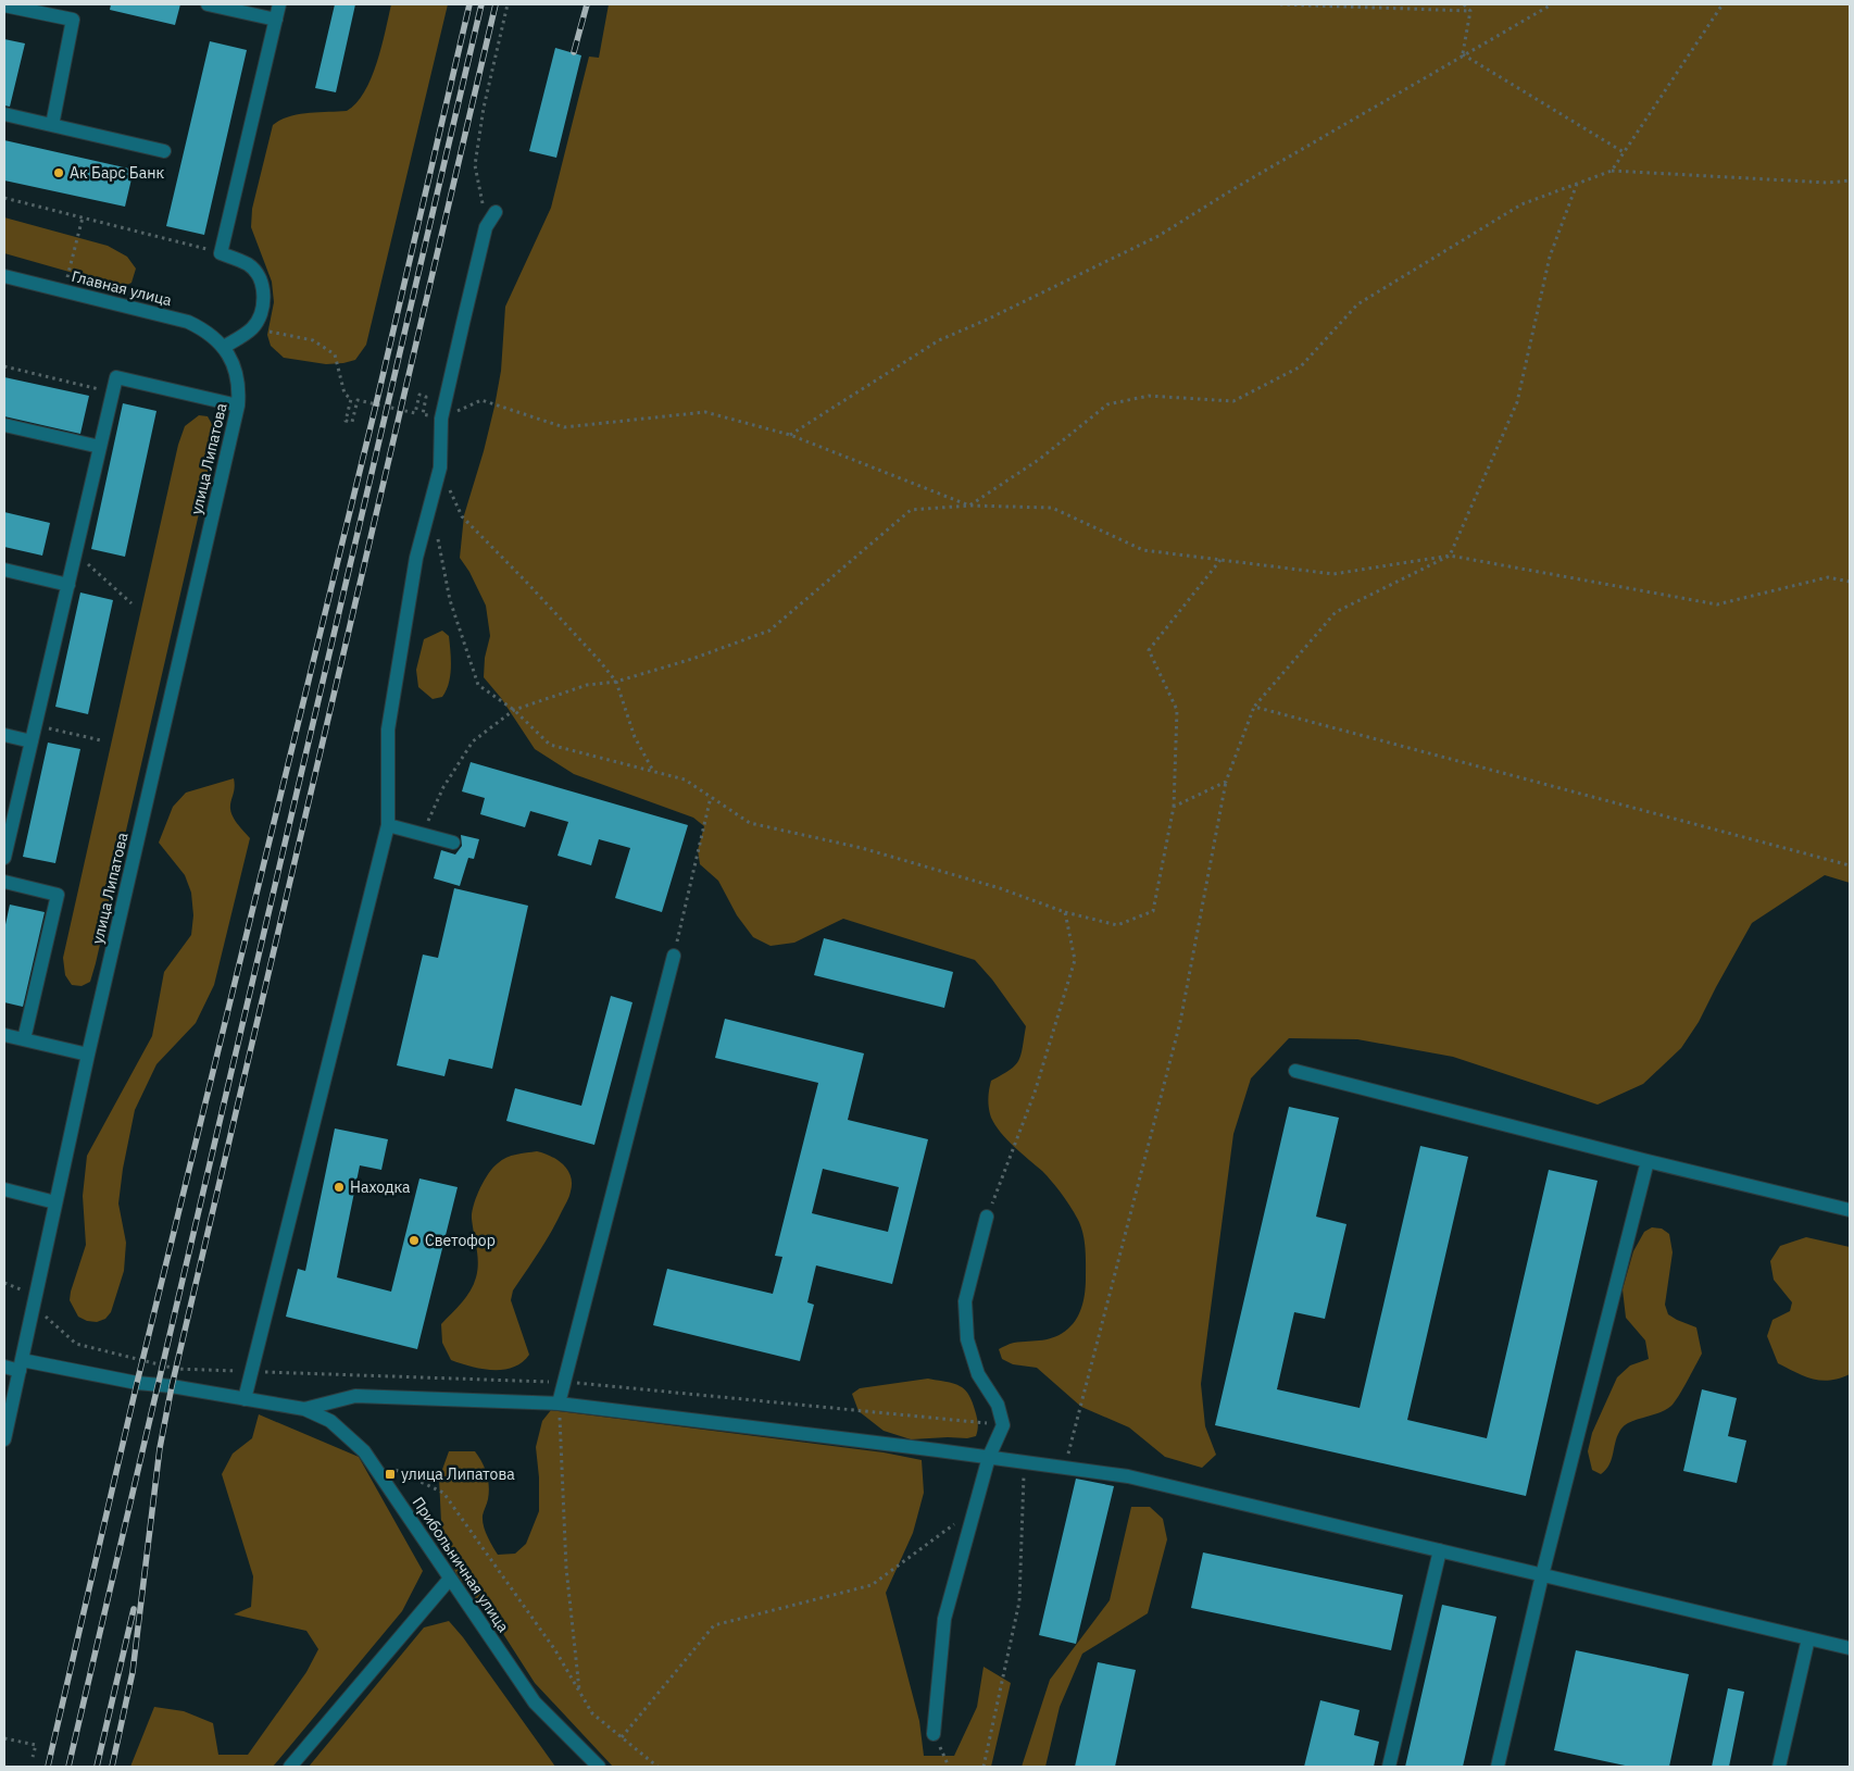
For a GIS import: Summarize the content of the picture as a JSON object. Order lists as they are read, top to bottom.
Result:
{
  "streets": {
    "street": ["Главная улица", "улица Липатова", "Прибольничная улица"]
  },
  "crossings": [
    ["Главная улица", "улица Липатова"],
    ["улица Липатова", "Прибольничная улица"]
  ],
  "places": {
    "other": ["Ак Барс Банк", "Находка", "Светофор"],
    "transit": ["улица Липатова"]
  }
}
